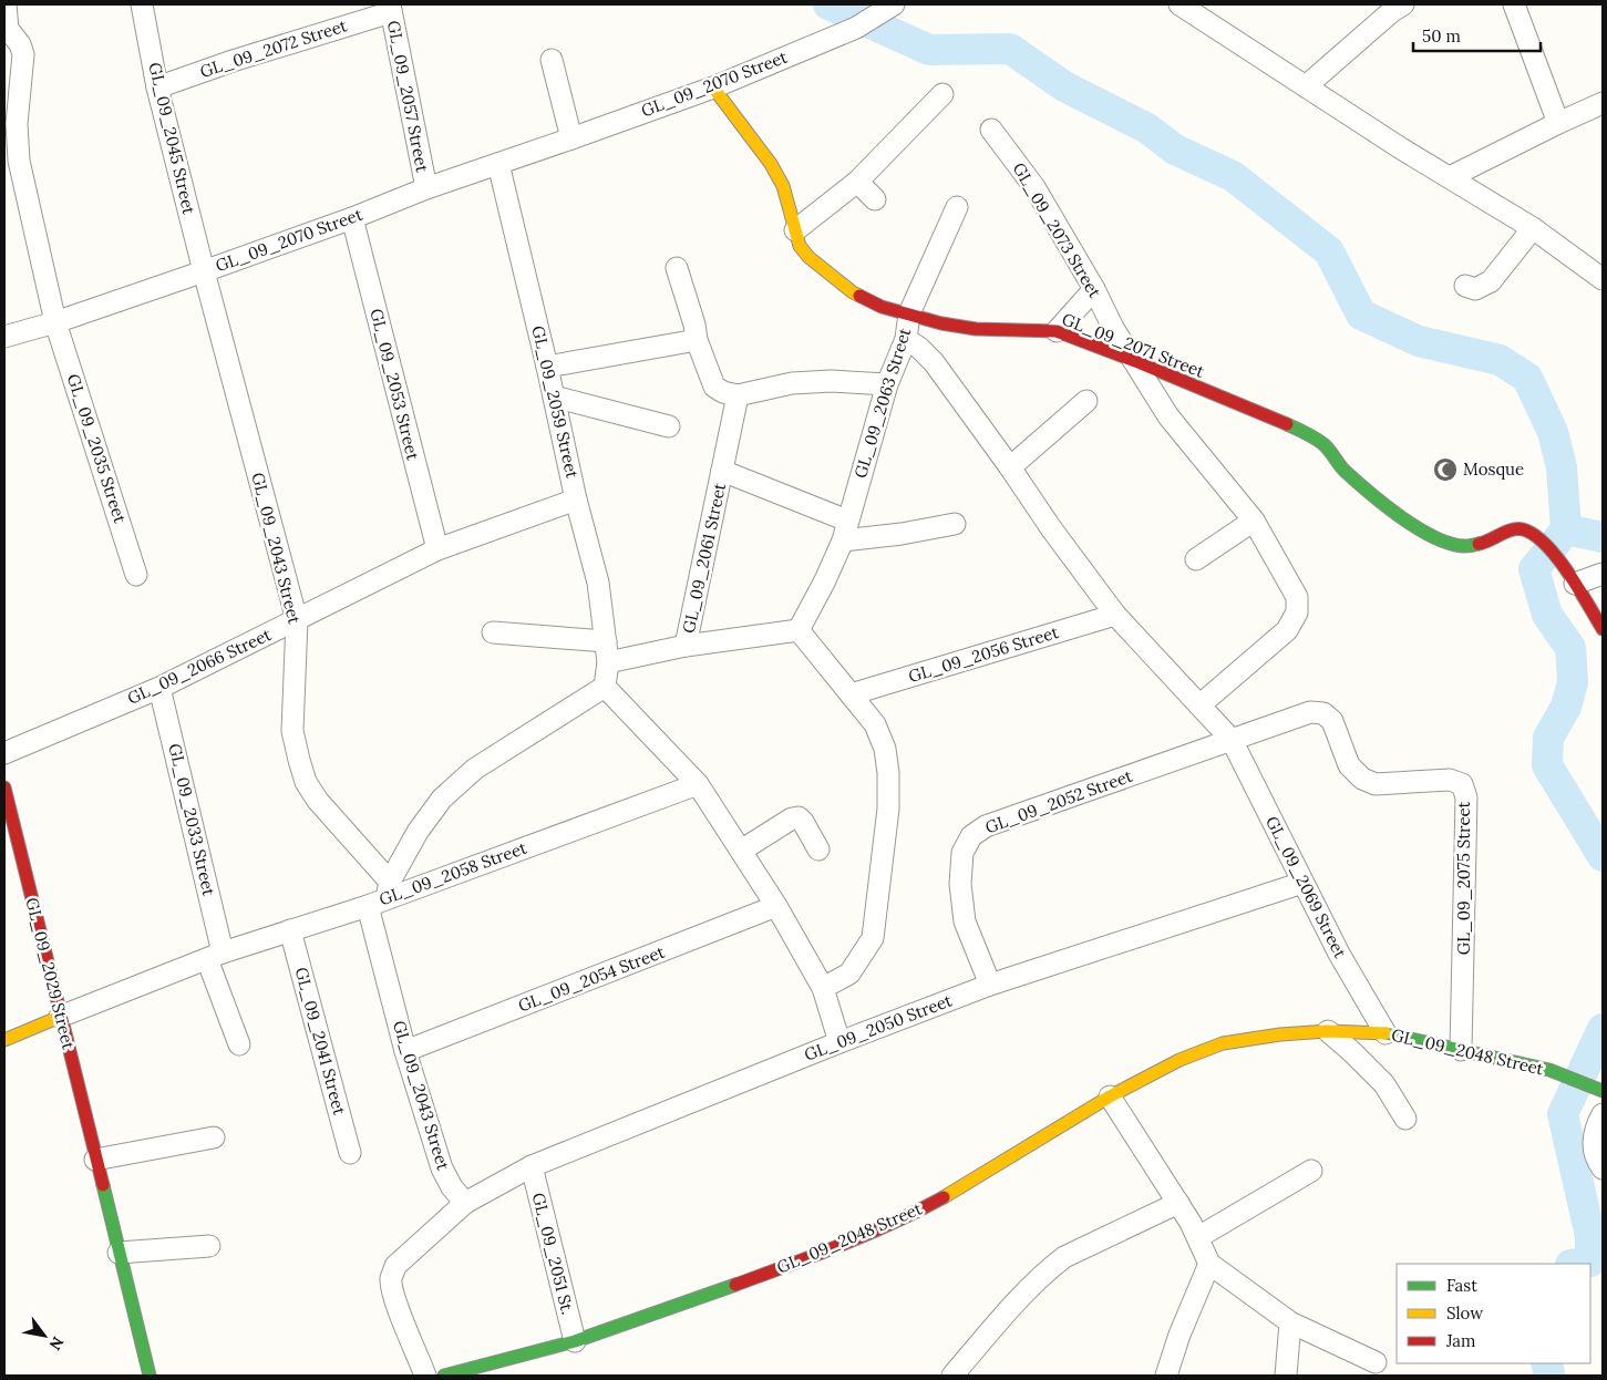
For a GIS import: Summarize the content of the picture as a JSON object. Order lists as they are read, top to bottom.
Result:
{
  "streets": {
    "street": [
      "GL_09_2072 Street",
      "GL_09_2070 Street",
      "GL_09_2057 Street",
      "GL_09_2045 Street",
      "GL_09_2073 Street",
      "GL_09_2071 Street",
      "GL_09_2053 Street",
      "GL_09_2059 Street",
      "GL_09_2063 Street",
      "GL_09_2035 Street",
      "GL_09_2043 Street",
      "GL_09_2061 Street",
      "GL_09_2056 Street",
      "GL_09_2066 Street",
      "GL_09_2052 Street",
      "GL_09_2033 Street",
      "GL_09_2058 Street",
      "GL_09_2075 Street",
      "GL_09_2069 Street",
      "GL_09_2029 Street",
      "GL_09_2054 Street",
      "GL_09_2050 Street",
      "GL_09_2041 Street",
      "GL_09_2048 Street",
      "GL_09_2051 St."
    ]
  },
  "crossings": [
    ["GL_09_2072 Street", "GL_09_2057 Street"],
    ["GL_09_2072 Street", "GL_09_2045 Street"],
    ["GL_09_2070 Street", "GL_09_2057 Street"],
    ["GL_09_2070 Street", "GL_09_2045 Street"],
    ["GL_09_2070 Street", "GL_09_2071 Street"],
    ["GL_09_2070 Street", "GL_09_2053 Street"],
    ["GL_09_2070 Street", "GL_09_2059 Street"],
    ["GL_09_2070 Street", "GL_09_2035 Street"],
    ["GL_09_2070 Street", "GL_09_2043 Street"],
    ["GL_09_2045 Street", "GL_09_2043 Street"],
    ["GL_09_2073 Street", "GL_09_2071 Street"],
    ["GL_09_2073 Street", "GL_09_2069 Street"],
    ["GL_09_2071 Street", "GL_09_2063 Street"],
    ["GL_09_2053 Street", "GL_09_2066 Street"],
    ["GL_09_2059 Street", "GL_09_2066 Street"],
    ["GL_09_2063 Street", "GL_09_2061 Street"],
    ["GL_09_2063 Street", "GL_09_2069 Street"],
    ["GL_09_2043 Street", "GL_09_2066 Street"],
    ["GL_09_2043 Street", "GL_09_2058 Street"],
    ["GL_09_2043 Street", "GL_09_2054 Street"],
    ["GL_09_2043 Street", "GL_09_2050 Street"],
    ["GL_09_2056 Street", "GL_09_2069 Street"],
    ["GL_09_2066 Street", "GL_09_2033 Street"],
    ["GL_09_2052 Street", "GL_09_2075 Street"],
    ["GL_09_2052 Street", "GL_09_2069 Street"],
    ["GL_09_2052 Street", "GL_09_2050 Street"],
    ["GL_09_2033 Street", "GL_09_2058 Street"],
    ["GL_09_2058 Street", "GL_09_2029 Street"],
    ["GL_09_2058 Street", "GL_09_2041 Street"],
    ["GL_09_2075 Street", "GL_09_2069 Street"],
    ["GL_09_2075 Street", "GL_09_2048 Street"],
    ["GL_09_2069 Street", "GL_09_2050 Street"],
    ["GL_09_2069 Street", "GL_09_2048 Street"],
    ["GL_09_2050 Street", "GL_09_2051 St."],
    ["GL_09_2048 Street", "GL_09_2051 St."]
  ],
  "places": {
    "mosque": ["Mosque"]
  },
  "legend": ["Fast", "Slow", "Jam"],
  "scale_bar": "50 m",
  "north": "bottom right"
}
